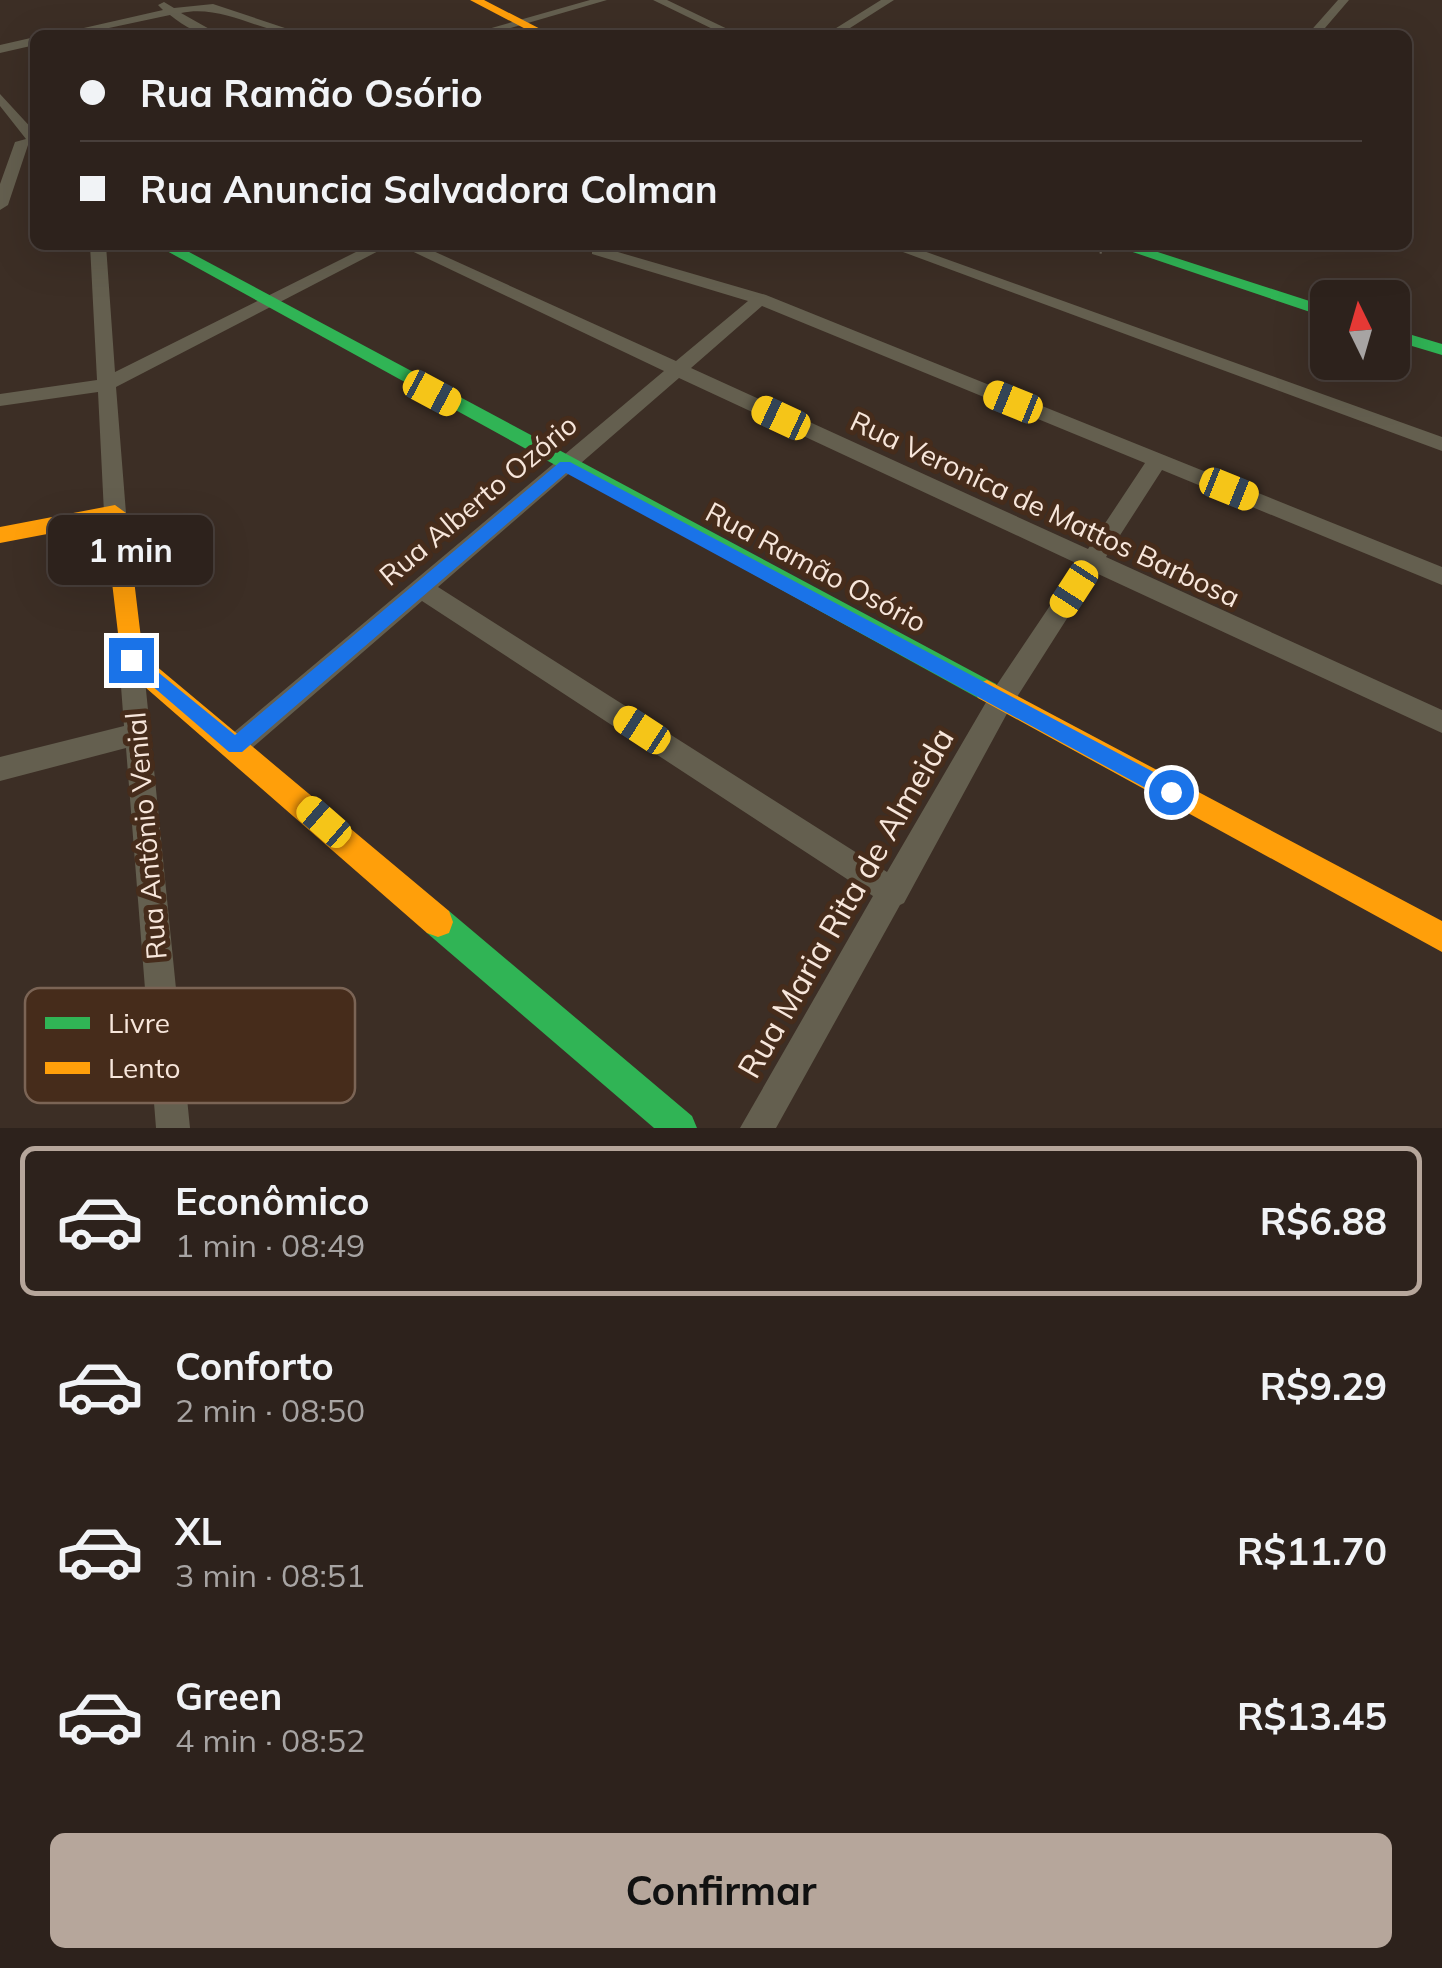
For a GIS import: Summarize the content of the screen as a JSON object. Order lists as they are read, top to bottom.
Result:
{
  "streets": {
    "street": [
      "Rua Alberto Ozório",
      "Rua Veronica de Mattos Barbosa",
      "Rua Ramão Osório",
      "Rua Antônio Venial",
      "Rua Maria Rita de Almeida"
    ]
  },
  "crossings": [
    ["Rua Alberto Ozório", "Rua Veronica de Mattos Barbosa"],
    ["Rua Alberto Ozório", "Rua Ramão Osório"],
    ["Rua Veronica de Mattos Barbosa", "Rua Maria Rita de Almeida"],
    ["Rua Ramão Osório", "Rua Maria Rita de Almeida"]
  ],
  "legend": ["Livre", "Lento"],
  "north": "top",
  "page": {
    "banner": ["Rua Ramão Osório", "Rua Anuncia Salvadora Colman"],
    "bubble": "1 min",
    "list": [
      {
        "name": "Econômico",
        "note": "1 min · 08:49",
        "value": "R$6.88"
      },
      {
        "name": "Conforto",
        "note": "2 min · 08:50",
        "value": "R$9.29"
      },
      {
        "name": "XL",
        "note": "3 min · 08:51",
        "value": "R$11.70"
      },
      {
        "name": "Green",
        "note": "4 min · 08:52",
        "value": "R$13.45"
      }
    ],
    "buttons": "Confirmar"
  }
}
